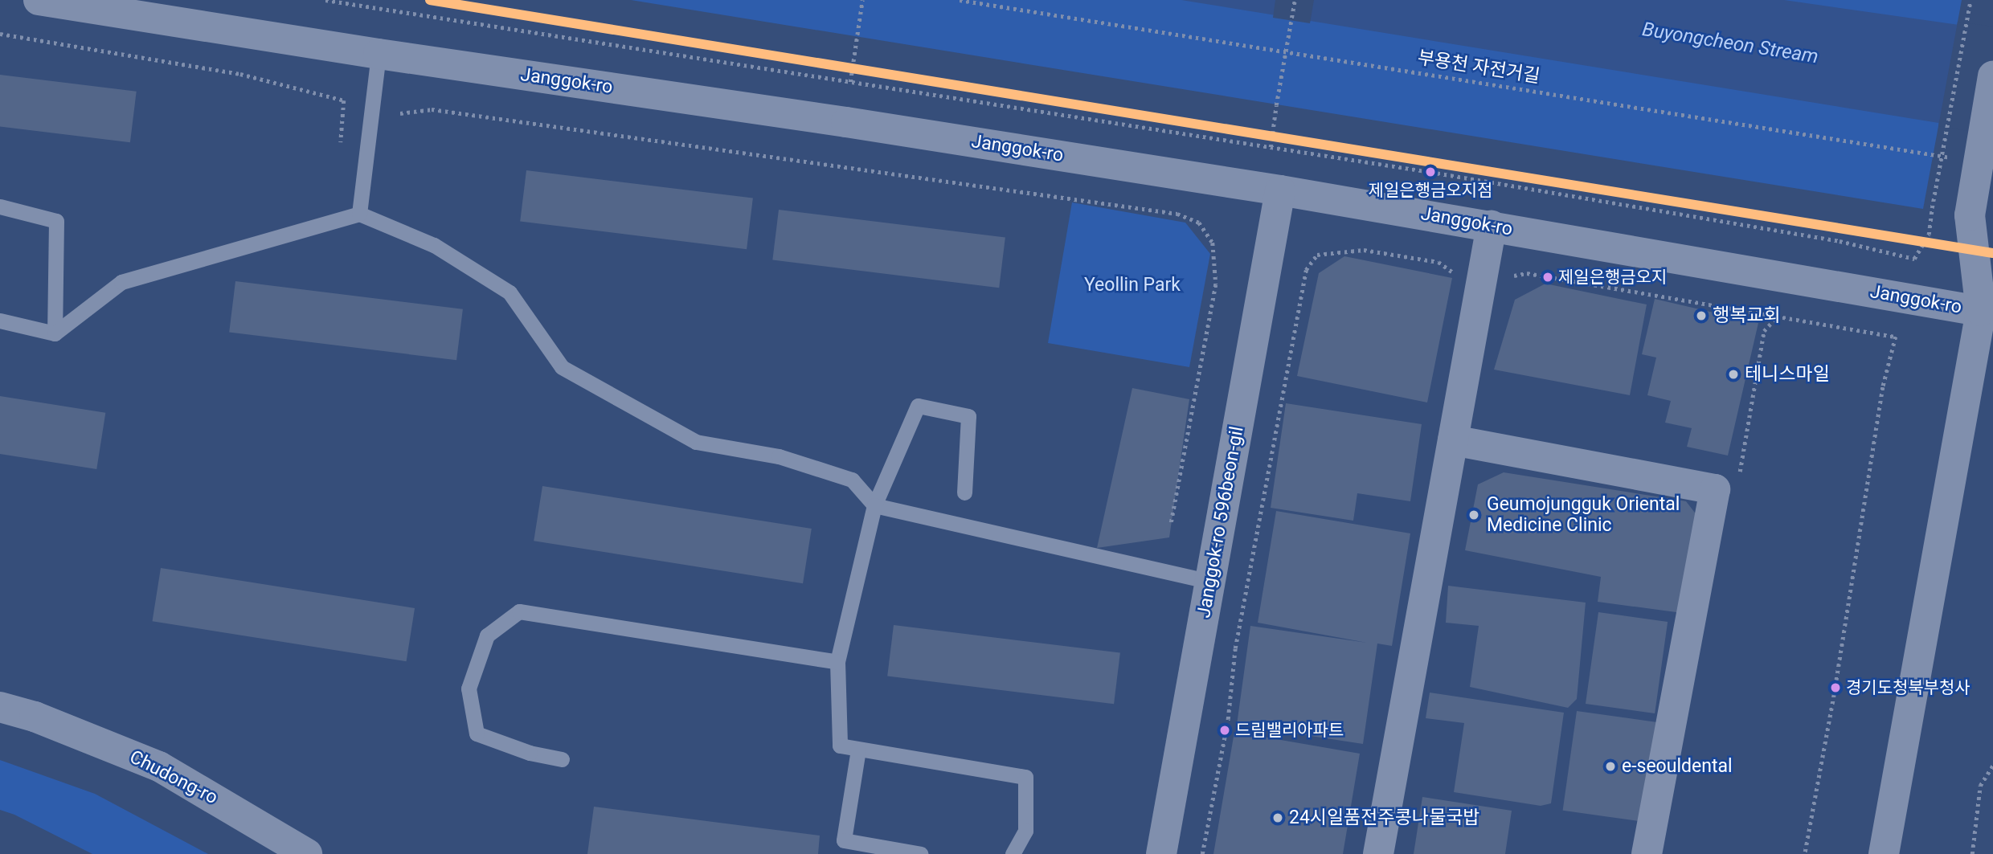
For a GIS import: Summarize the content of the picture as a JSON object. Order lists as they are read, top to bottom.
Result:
{
  "streets": {
    "street": ["Janggok-ro", "Janggok-ro 596beon-gil", "Chudong-ro"],
    "path": ["부용천 자전거길"]
  },
  "crossings": [
    ["Janggok-ro", "Janggok-ro 596beon-gil"]
  ],
  "water": ["Buyongcheon Stream"],
  "parks": ["Yeollin Park"],
  "places": [
    "제일은행금오지점",
    "제일은행금오지",
    "행복교회",
    "테니스마일",
    "Geumojungguk Oriental Medicine Clinic",
    "경기도청북부청사",
    "드림밸리아파트",
    "e-seouldental",
    "24시일품전주콩나물국밥"
  ]
}
